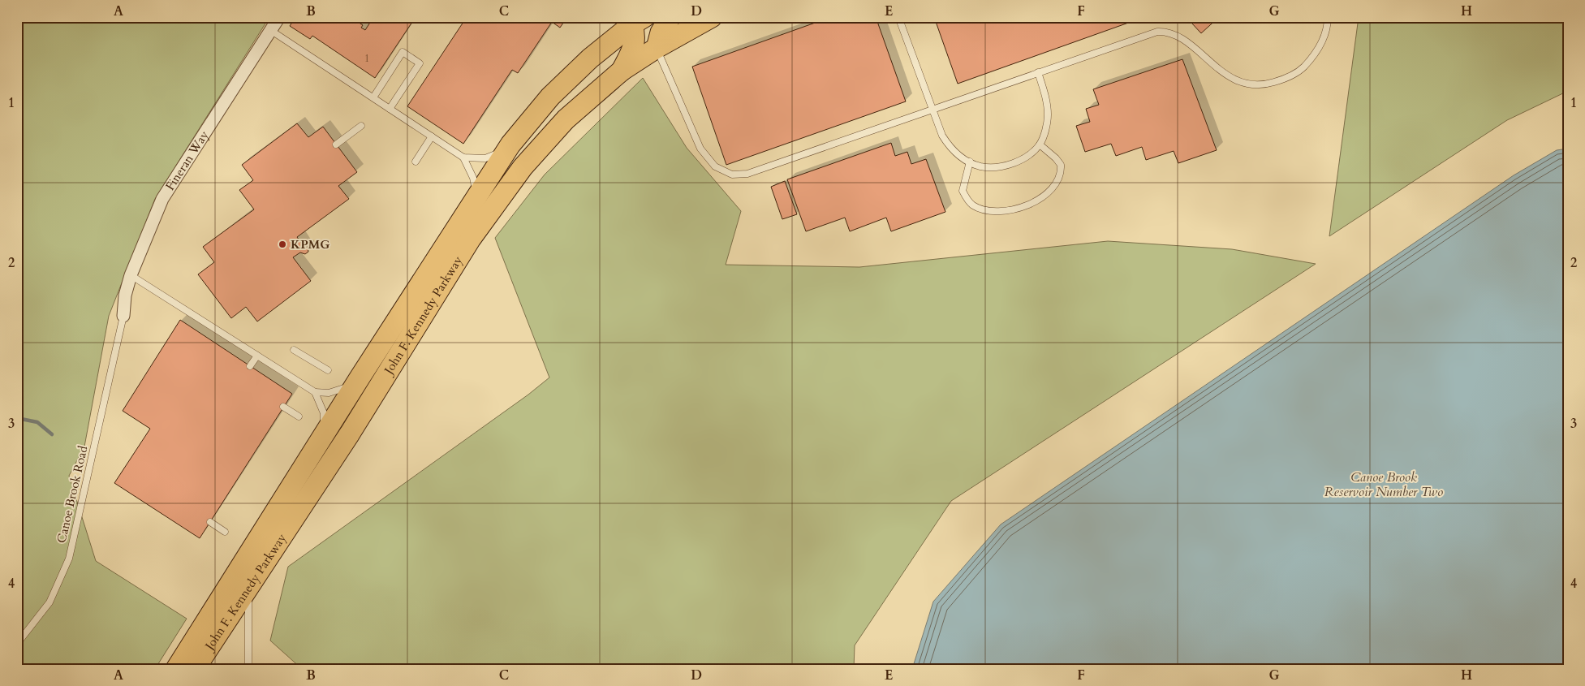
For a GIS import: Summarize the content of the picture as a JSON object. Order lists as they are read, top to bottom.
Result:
{
  "streets": {
    "main road": ["John F. Kennedy Parkway"],
    "street": ["Fineran Way"],
    "lane": ["Canoe Brook Road"]
  },
  "crossings": [
    ["Fineran Way", "Canoe Brook Road"]
  ],
  "water": ["Canoe Brook Reservoir Number Two"],
  "places": ["KPMG"],
  "house_numbers": ["1"],
  "grid": {
    "columns": [
      "A",
      "B",
      "C",
      "D",
      "E",
      "F",
      "G",
      "H"
    ],
    "rows": [
      "1",
      "2",
      "3",
      "4"
    ]
  }
}
